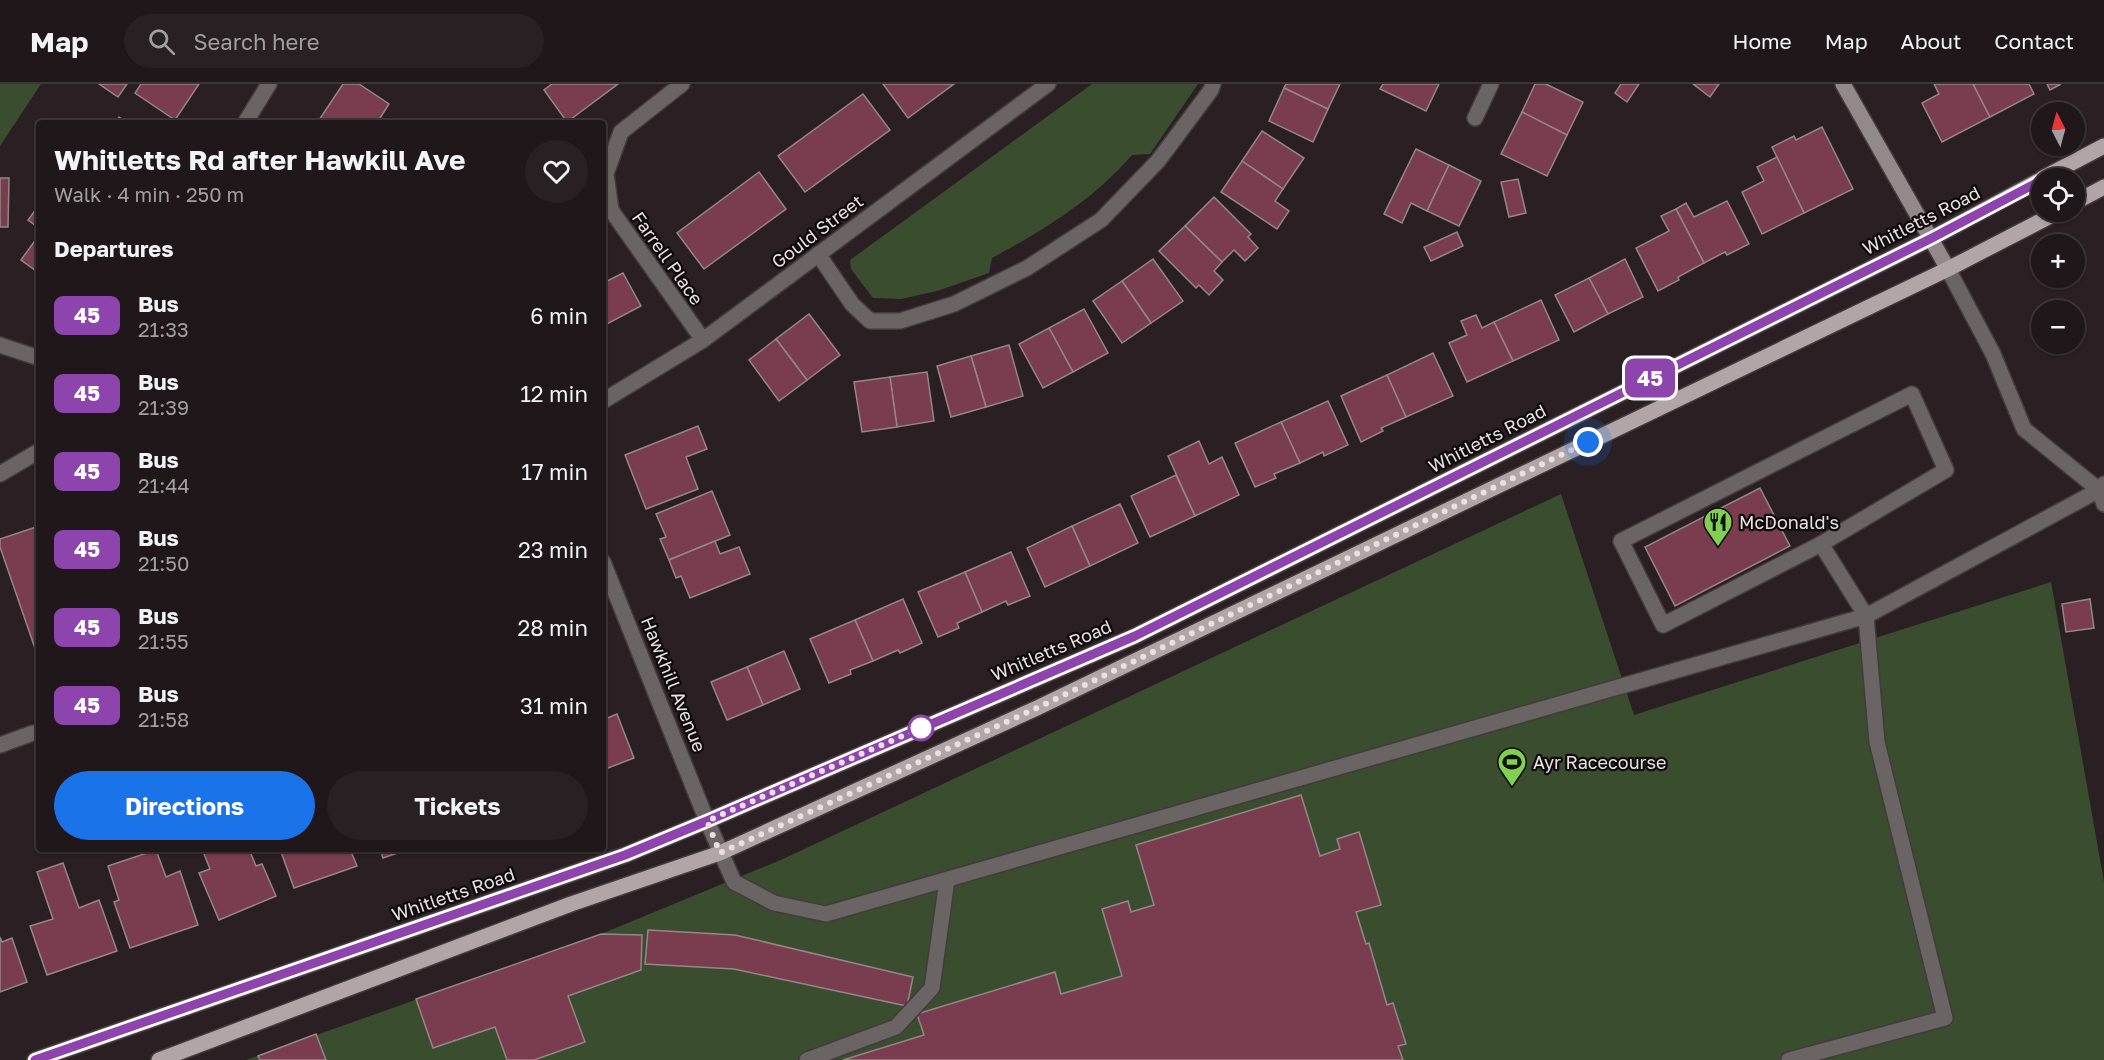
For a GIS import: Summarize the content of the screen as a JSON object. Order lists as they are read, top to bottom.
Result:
{
  "streets": {
    "main road": ["Whitletts Road"],
    "street": ["Gould Street", "Farrell Place", "Hawkhill Avenue"]
  },
  "crossings": [
    ["Whitletts Road", "Hawkhill Avenue"],
    ["Gould Street", "Farrell Place"]
  ],
  "places": {
    "restaurant": ["McDonald's"],
    "sports": ["Ayr Racecourse"]
  },
  "lines": ["bus line 45"],
  "north": "top",
  "page": {
    "header": "Map",
    "search": "Search here",
    "nav": [
      "Home",
      "Map",
      "About",
      "Contact"
    ],
    "on_map": "45",
    "map_buttons": ["+", "−"],
    "heading": [
      ["Whitletts Rd after Hawkill Ave", "Walk · 4 min · 250 m"],
      "Departures"
    ],
    "list": [
      {
        "mark": "45",
        "name": "Bus",
        "note": "21:33",
        "value": "6 min"
      },
      {
        "mark": "45",
        "name": "Bus",
        "note": "21:39",
        "value": "12 min"
      },
      {
        "mark": "45",
        "name": "Bus",
        "note": "21:44",
        "value": "17 min"
      },
      {
        "mark": "45",
        "name": "Bus",
        "note": "21:50",
        "value": "23 min"
      },
      {
        "mark": "45",
        "name": "Bus",
        "note": "21:55",
        "value": "28 min"
      },
      {
        "mark": "45",
        "name": "Bus",
        "note": "21:58",
        "value": "31 min"
      }
    ],
    "buttons": ["Directions", "Tickets"]
  }
}
